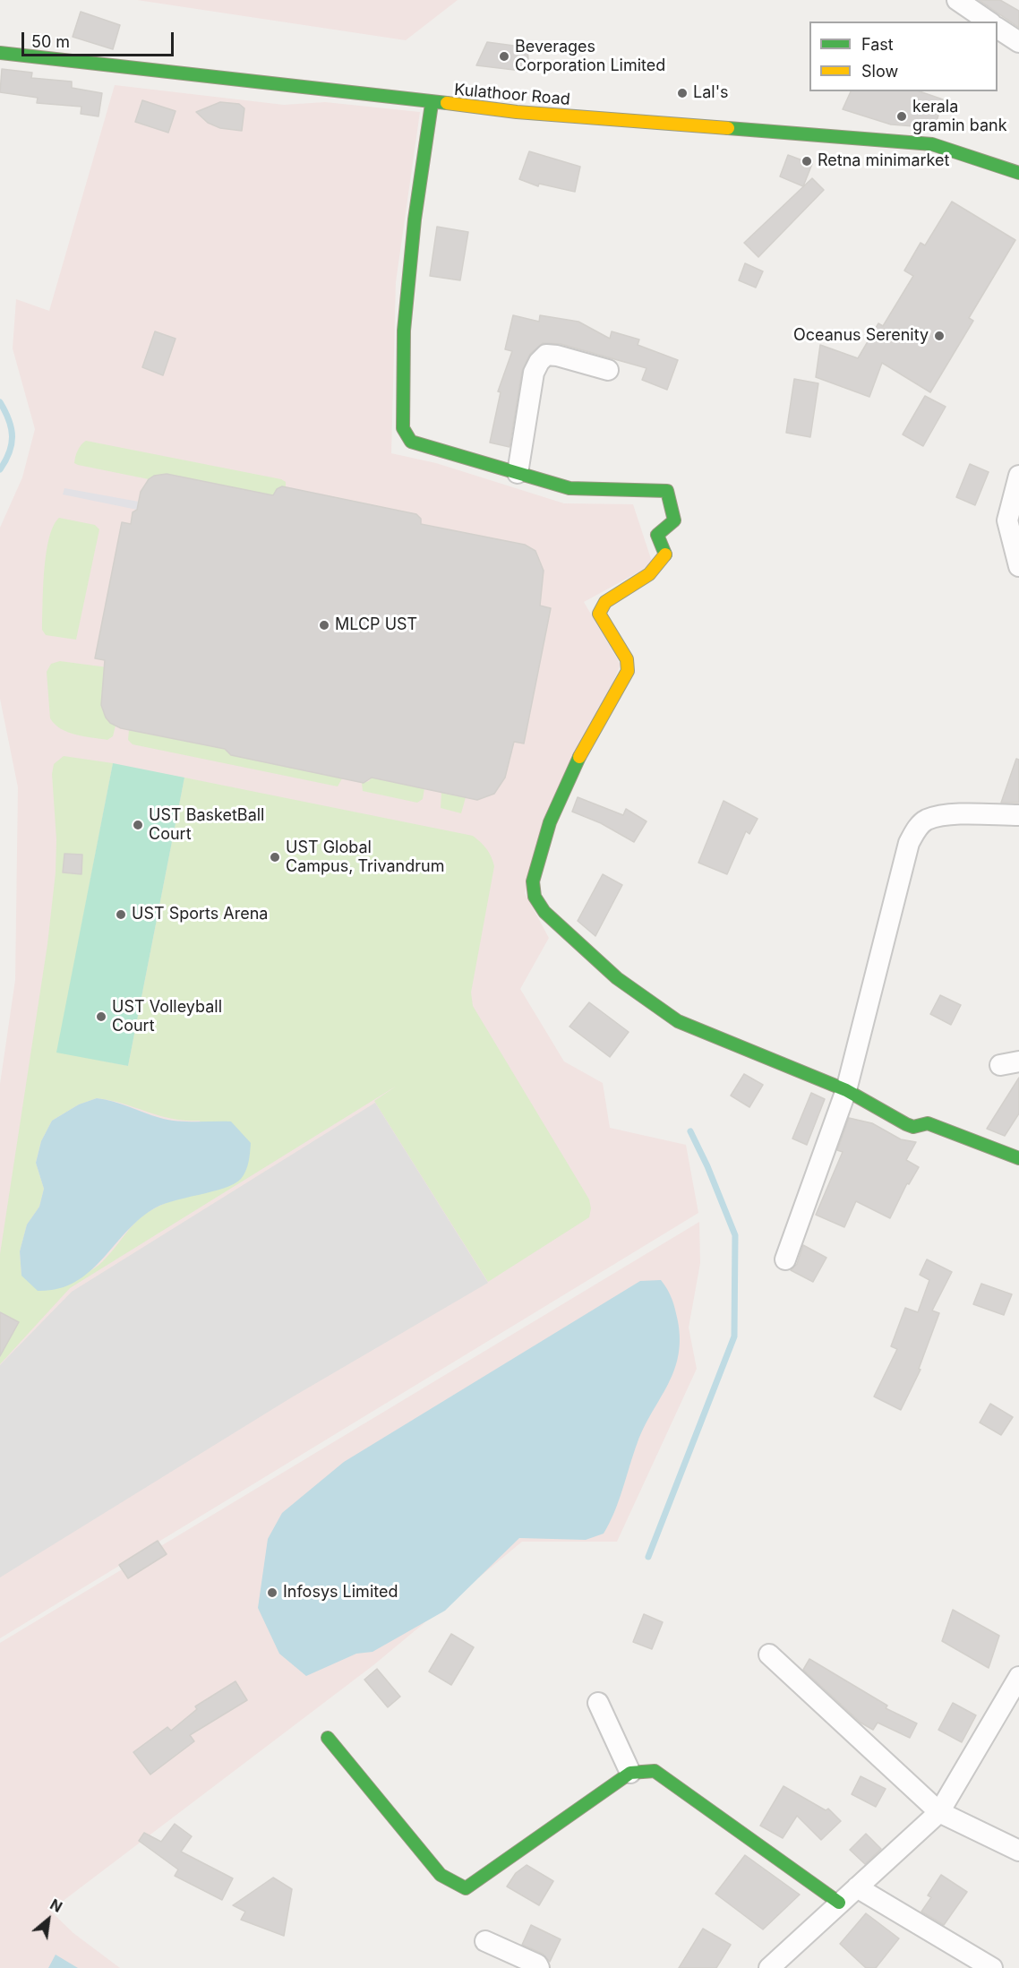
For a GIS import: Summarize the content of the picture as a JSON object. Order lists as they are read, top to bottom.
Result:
{
  "streets": {
    "street": ["Kulathoor Road"]
  },
  "places": [
    "Beverages Corporation Limited",
    "Lal's",
    "kerala gramin bank",
    "Retna minimarket",
    "Oceanus Serenity",
    "MLCP UST",
    "UST BasketBall Court",
    "UST Global Campus, Trivandrum",
    "UST Sports Arena",
    "UST Volleyball Court",
    "Infosys Limited"
  ],
  "legend": ["Fast", "Slow"],
  "scale_bar": "50 m",
  "north": "top right"
}
